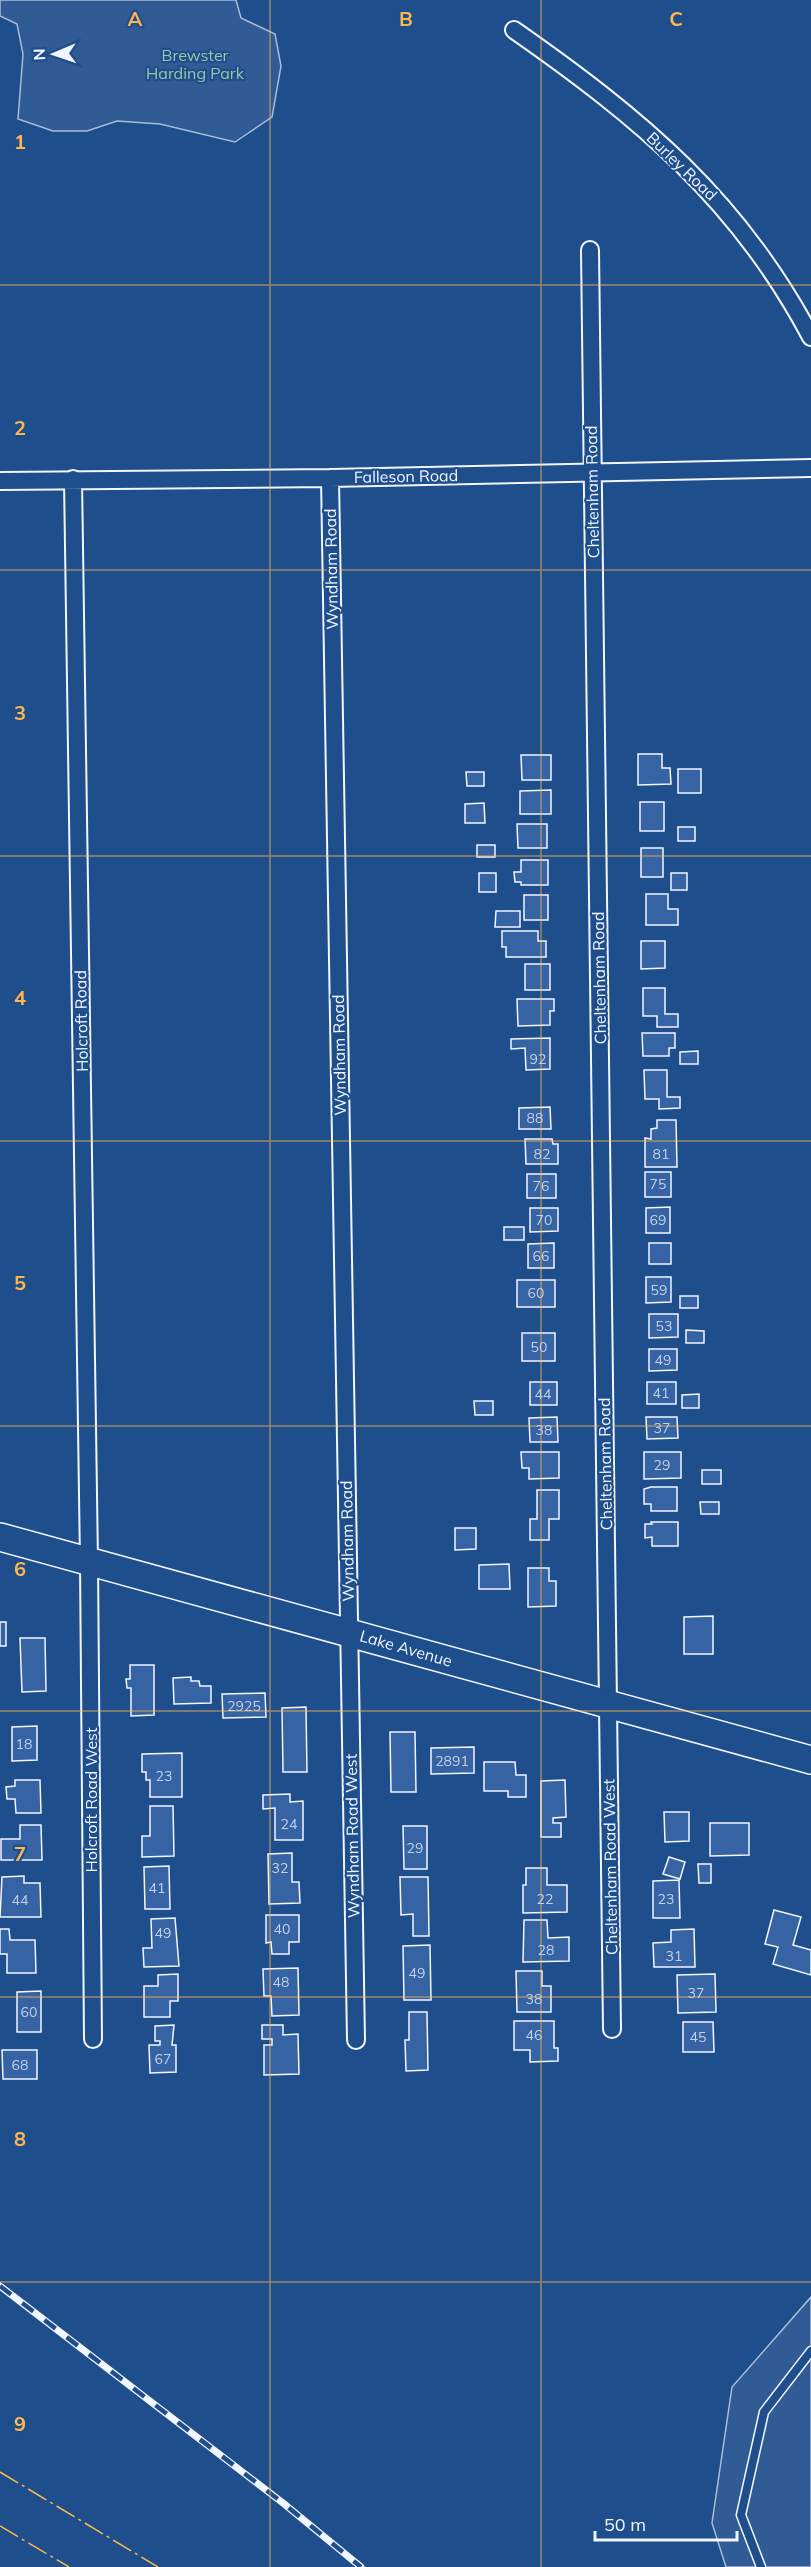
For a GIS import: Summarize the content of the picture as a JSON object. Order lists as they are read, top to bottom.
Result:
{
  "streets": {
    "main road": ["Lake Avenue"],
    "street": [
      "Burley Road",
      "Falleson Road",
      "Cheltenham Road",
      "Wyndham Road",
      "Holcroft Road",
      "Holcroft Road West",
      "Wyndham Road West",
      "Cheltenham Road West"
    ]
  },
  "crossings": [
    ["Falleson Road", "Cheltenham Road"],
    ["Falleson Road", "Wyndham Road"],
    ["Falleson Road", "Holcroft Road"],
    ["Cheltenham Road", "Lake Avenue"],
    ["Cheltenham Road", "Cheltenham Road West"],
    ["Wyndham Road", "Lake Avenue"],
    ["Wyndham Road", "Wyndham Road West"],
    ["Holcroft Road", "Lake Avenue"],
    ["Holcroft Road", "Holcroft Road West"],
    ["Lake Avenue", "Holcroft Road West"],
    ["Lake Avenue", "Wyndham Road West"],
    ["Lake Avenue", "Cheltenham Road West"]
  ],
  "parks": ["Brewster Harding Park"],
  "house_numbers": [
    "92",
    "88",
    "82",
    "81",
    "75",
    "76",
    "70",
    "69",
    "66",
    "59",
    "60",
    "53",
    "50",
    "49",
    "41",
    "44",
    "37",
    "38",
    "29",
    "2925",
    "18",
    "2891",
    "23",
    "24",
    "29",
    "32",
    "41",
    "22",
    "23",
    "44",
    "40",
    "49",
    "28",
    "31",
    "49",
    "48",
    "37",
    "38",
    "60",
    "46",
    "45",
    "67",
    "68"
  ],
  "scale_bar": "50 m",
  "north": "left",
  "grid": {
    "columns": ["A", "B", "C"],
    "rows": [
      "1",
      "2",
      "3",
      "4",
      "5",
      "6",
      "7",
      "8",
      "9"
    ]
  }
}
